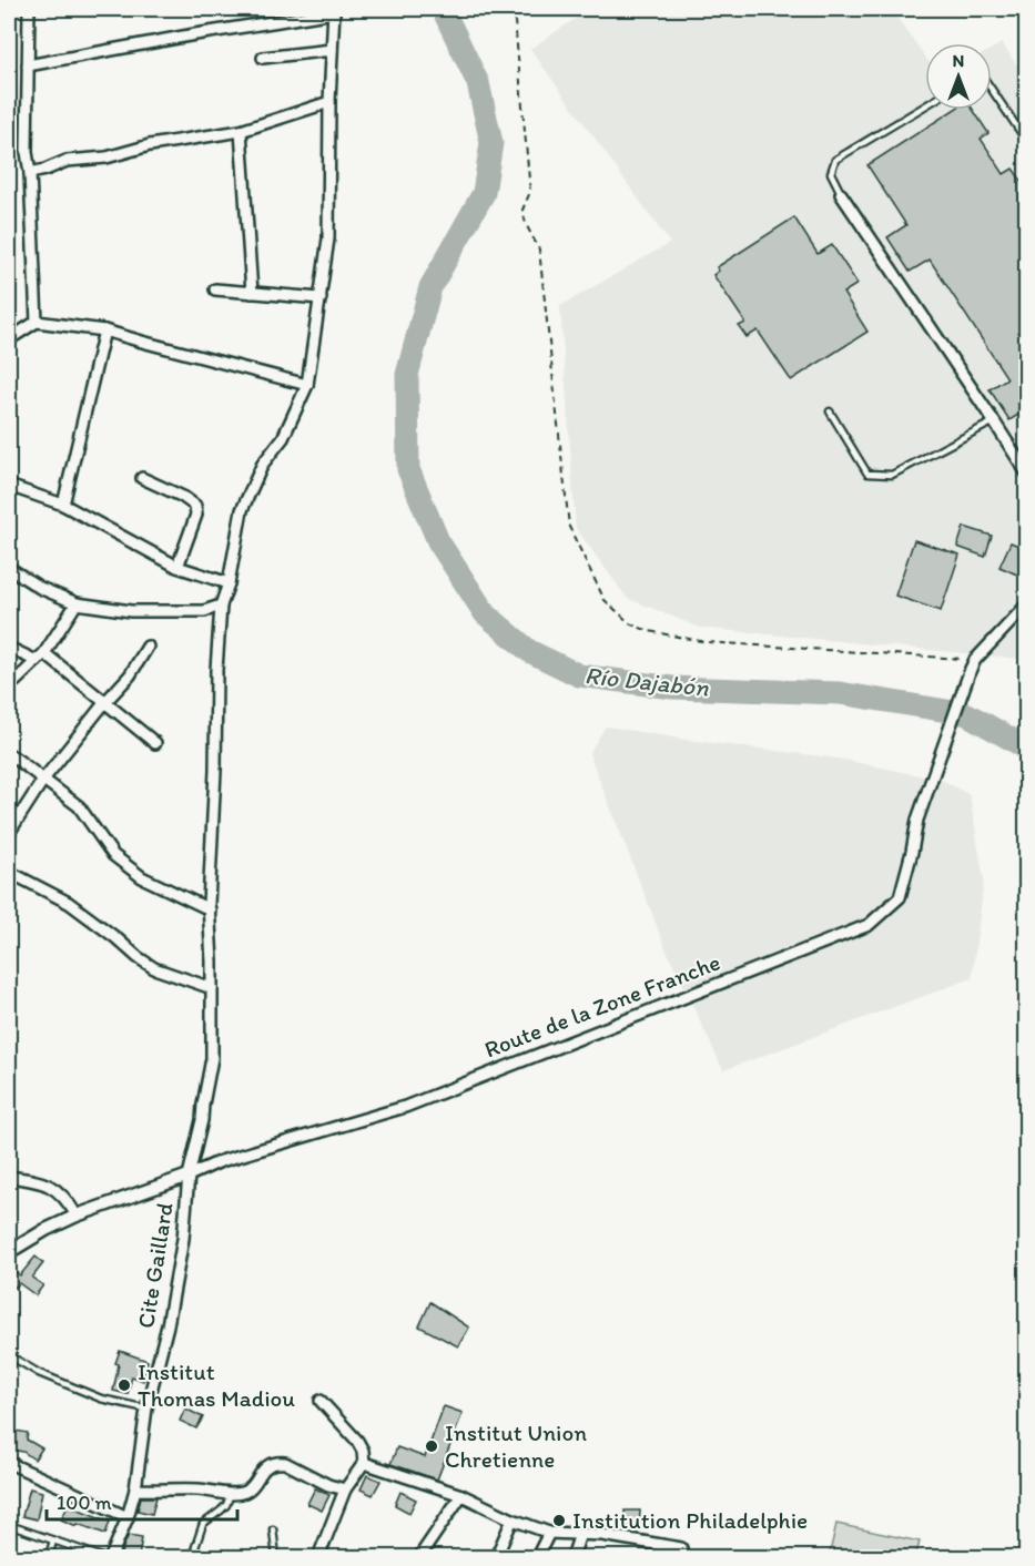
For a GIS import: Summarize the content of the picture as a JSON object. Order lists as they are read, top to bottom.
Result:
{
  "streets": {
    "street": ["Route de la Zone Franche", "Cite Gaillard"]
  },
  "crossings": [
    ["Route de la Zone Franche", "Cite Gaillard"]
  ],
  "water": ["Río Dajabón"],
  "places": ["Institut Thomas Madiou", "Institut Union Chretienne", "Institution Philadelphie"],
  "scale_bar": "100 m",
  "north": "top"
}
